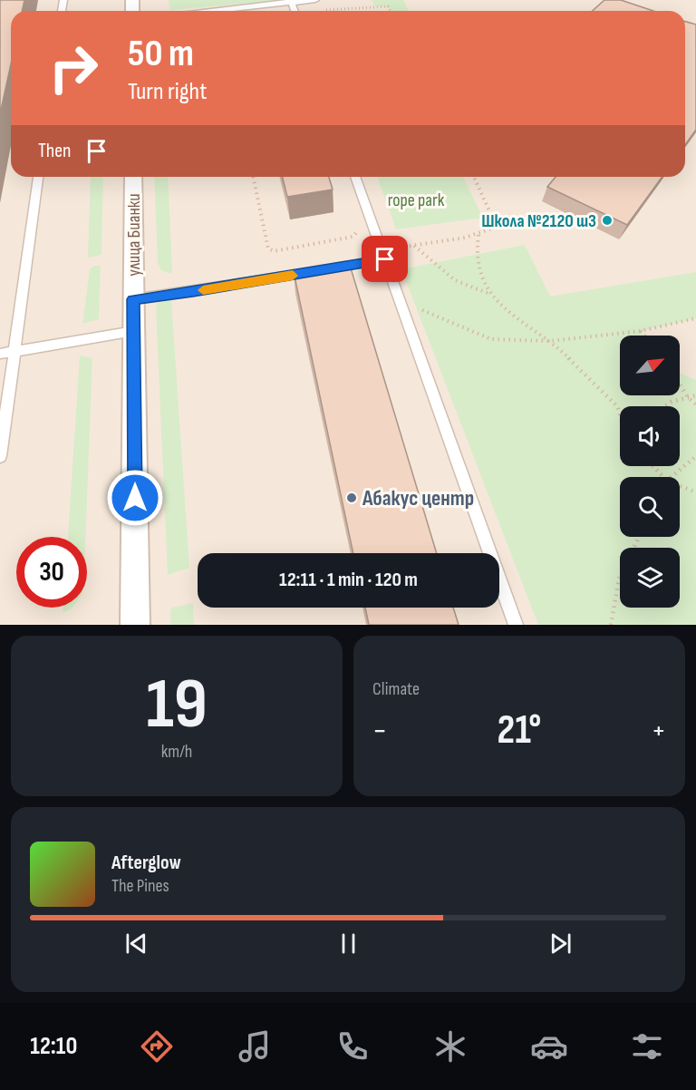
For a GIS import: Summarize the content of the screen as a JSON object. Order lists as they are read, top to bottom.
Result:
{
  "streets": {
    "street": ["улица Бианки"]
  },
  "parks": ["rope park"],
  "places": ["Школа №2120 ш3", "Абакус центр"],
  "north": "top right",
  "page": {
    "turn": ["50 m", "Turn right"],
    "then": "Then",
    "limit": "30",
    "trip": "12:11 · 1 min · 120 m",
    "tile": [
      ["19", "km/h"],
      "Climate"
    ],
    "heat": ["−", "21°", "+"],
    "song": ["Afterglow", "The Pines"],
    "tabs": "12:10"
  }
}
